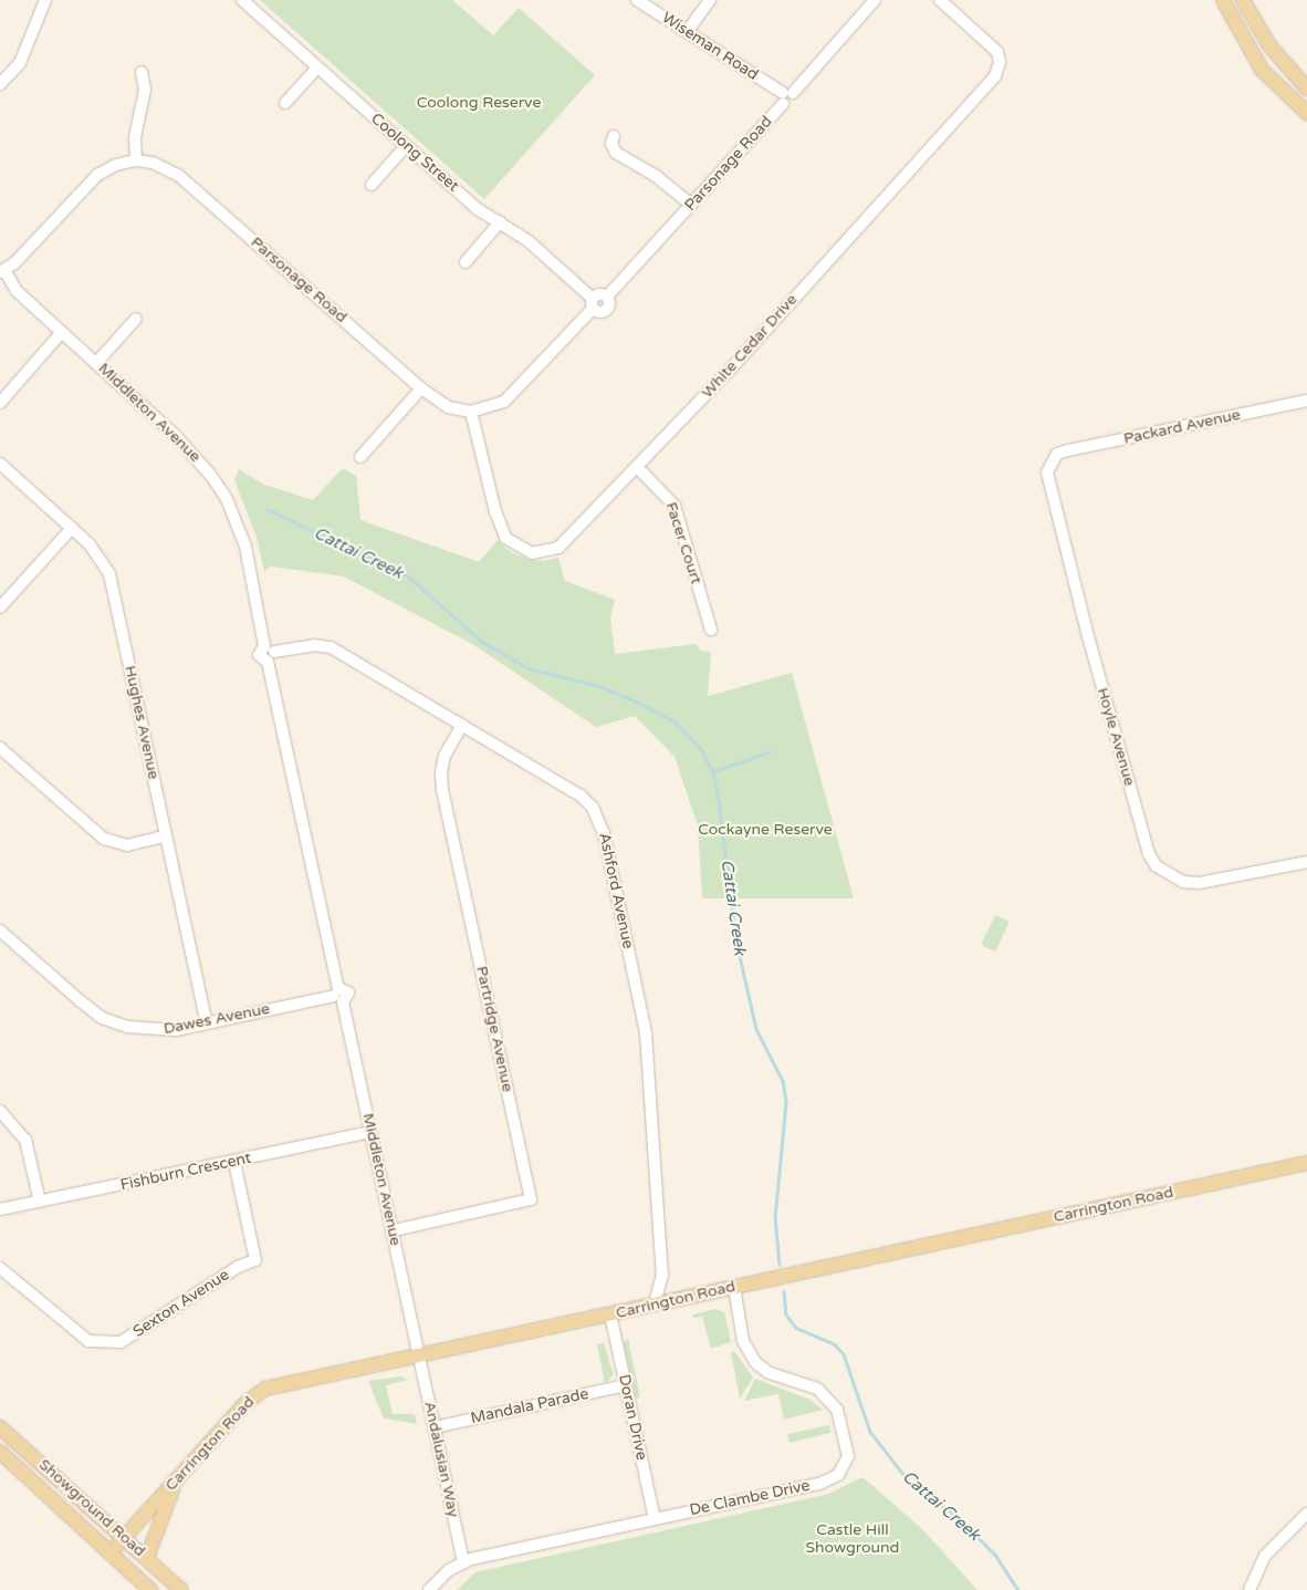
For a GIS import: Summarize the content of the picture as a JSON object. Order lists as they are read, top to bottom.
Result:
{
  "streets": {
    "main road": ["Carrington Road", "Showground Road"],
    "street": [
      "Wiseman Road",
      "Coolong Street",
      "Parsonage Road",
      "White Cedar Drive",
      "Middleton Avenue",
      "Packard Avenue",
      "Facer Court",
      "Hughes Avenue",
      "Hoyle Avenue",
      "Ashford Avenue",
      "Dawes Avenue",
      "Partridge Avenue",
      "Fishburn Crescent",
      "Sexton Avenue",
      "Mandala Parade",
      "Doran Drive",
      "Andalusian Way",
      "De Clambe Drive"
    ]
  },
  "crossings": [
    ["Wiseman Road", "Parsonage Road"],
    ["Coolong Street", "Parsonage Road"],
    ["Parsonage Road", "White Cedar Drive"],
    ["White Cedar Drive", "Facer Court"],
    ["Middleton Avenue", "Ashford Avenue"],
    ["Middleton Avenue", "Dawes Avenue"],
    ["Middleton Avenue", "Partridge Avenue"],
    ["Middleton Avenue", "Fishburn Crescent"],
    ["Middleton Avenue", "Carrington Road"],
    ["Middleton Avenue", "Andalusian Way"],
    ["Packard Avenue", "Hoyle Avenue"],
    ["Hughes Avenue", "Dawes Avenue"],
    ["Ashford Avenue", "Partridge Avenue"],
    ["Ashford Avenue", "Carrington Road"],
    ["Fishburn Crescent", "Sexton Avenue"],
    ["Carrington Road", "Doran Drive"],
    ["Carrington Road", "Andalusian Way"],
    ["Carrington Road", "De Clambe Drive"],
    ["Carrington Road", "Showground Road"],
    ["Mandala Parade", "Doran Drive"],
    ["Mandala Parade", "Andalusian Way"],
    ["Doran Drive", "De Clambe Drive"],
    ["Andalusian Way", "De Clambe Drive"]
  ],
  "water": ["Cattai Creek"],
  "parks": ["Coolong Reserve", "Cockayne Reserve", "Castle Hill Showground"]
}
